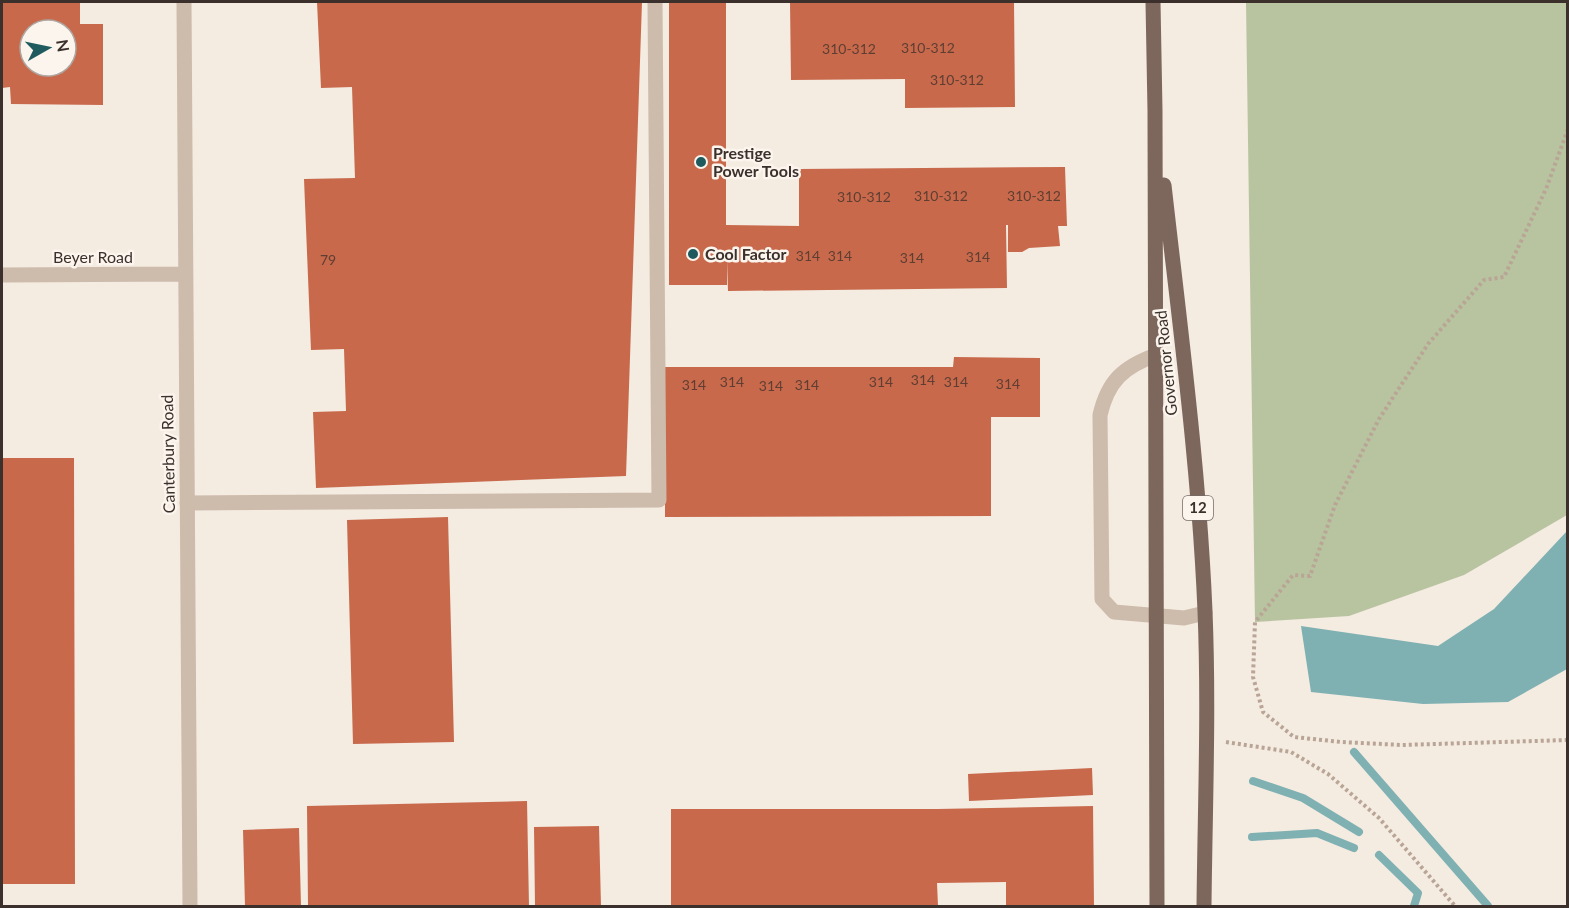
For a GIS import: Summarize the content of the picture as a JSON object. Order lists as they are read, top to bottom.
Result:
{
  "streets": {
    "main road": ["Governor Road", "12"],
    "street": ["Beyer Road", "Canterbury Road"]
  },
  "crossings": [
    ["Beyer Road", "Canterbury Road"]
  ],
  "places": ["Prestige Power Tools", "Cool Factor"],
  "house_numbers": [
    "310-312",
    "310-312",
    "310-312",
    "310-312",
    "310-312",
    "310-312",
    "314",
    "314",
    "314",
    "314",
    "79",
    "314",
    "314",
    "314",
    "314",
    "314",
    "314",
    "314",
    "314"
  ],
  "north": "right"
}
